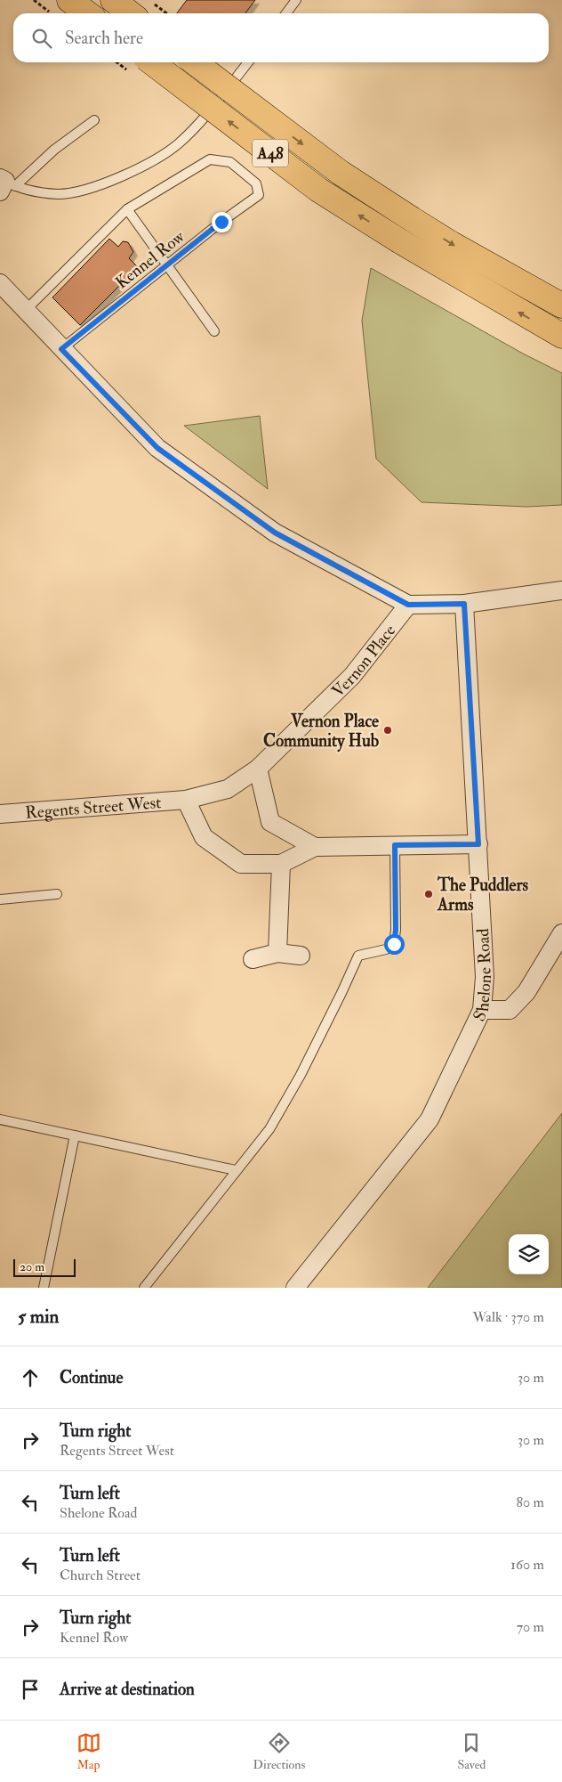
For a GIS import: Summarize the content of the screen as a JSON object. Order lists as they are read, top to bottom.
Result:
{
  "streets": {
    "main road": ["A48"],
    "street": ["Vernon Place", "Regents Street West", "Shelone Road"],
    "lane": ["Kennel Row"]
  },
  "crossings": [
    ["Vernon Place", "Regents Street West"]
  ],
  "places": ["Vernon Place Community Hub", "The Puddlers Arms"],
  "scale_bar": "20 m",
  "page": {
    "search": "Search here",
    "scale": "20 m",
    "heading": ["5 min", "Walk · 370 m"],
    "list": [
      ["Continue", "30 m"],
      ["Turn right", "Regents Street West", "30 m"],
      ["Turn left", "Shelone Road", "80 m"],
      ["Turn left", "Church Street", "160 m"],
      ["Turn right", "Kennel Row", "70 m"],
      "Arrive at destination"
    ],
    "nav": ["Map", "Directions", "Saved"]
  }
}
